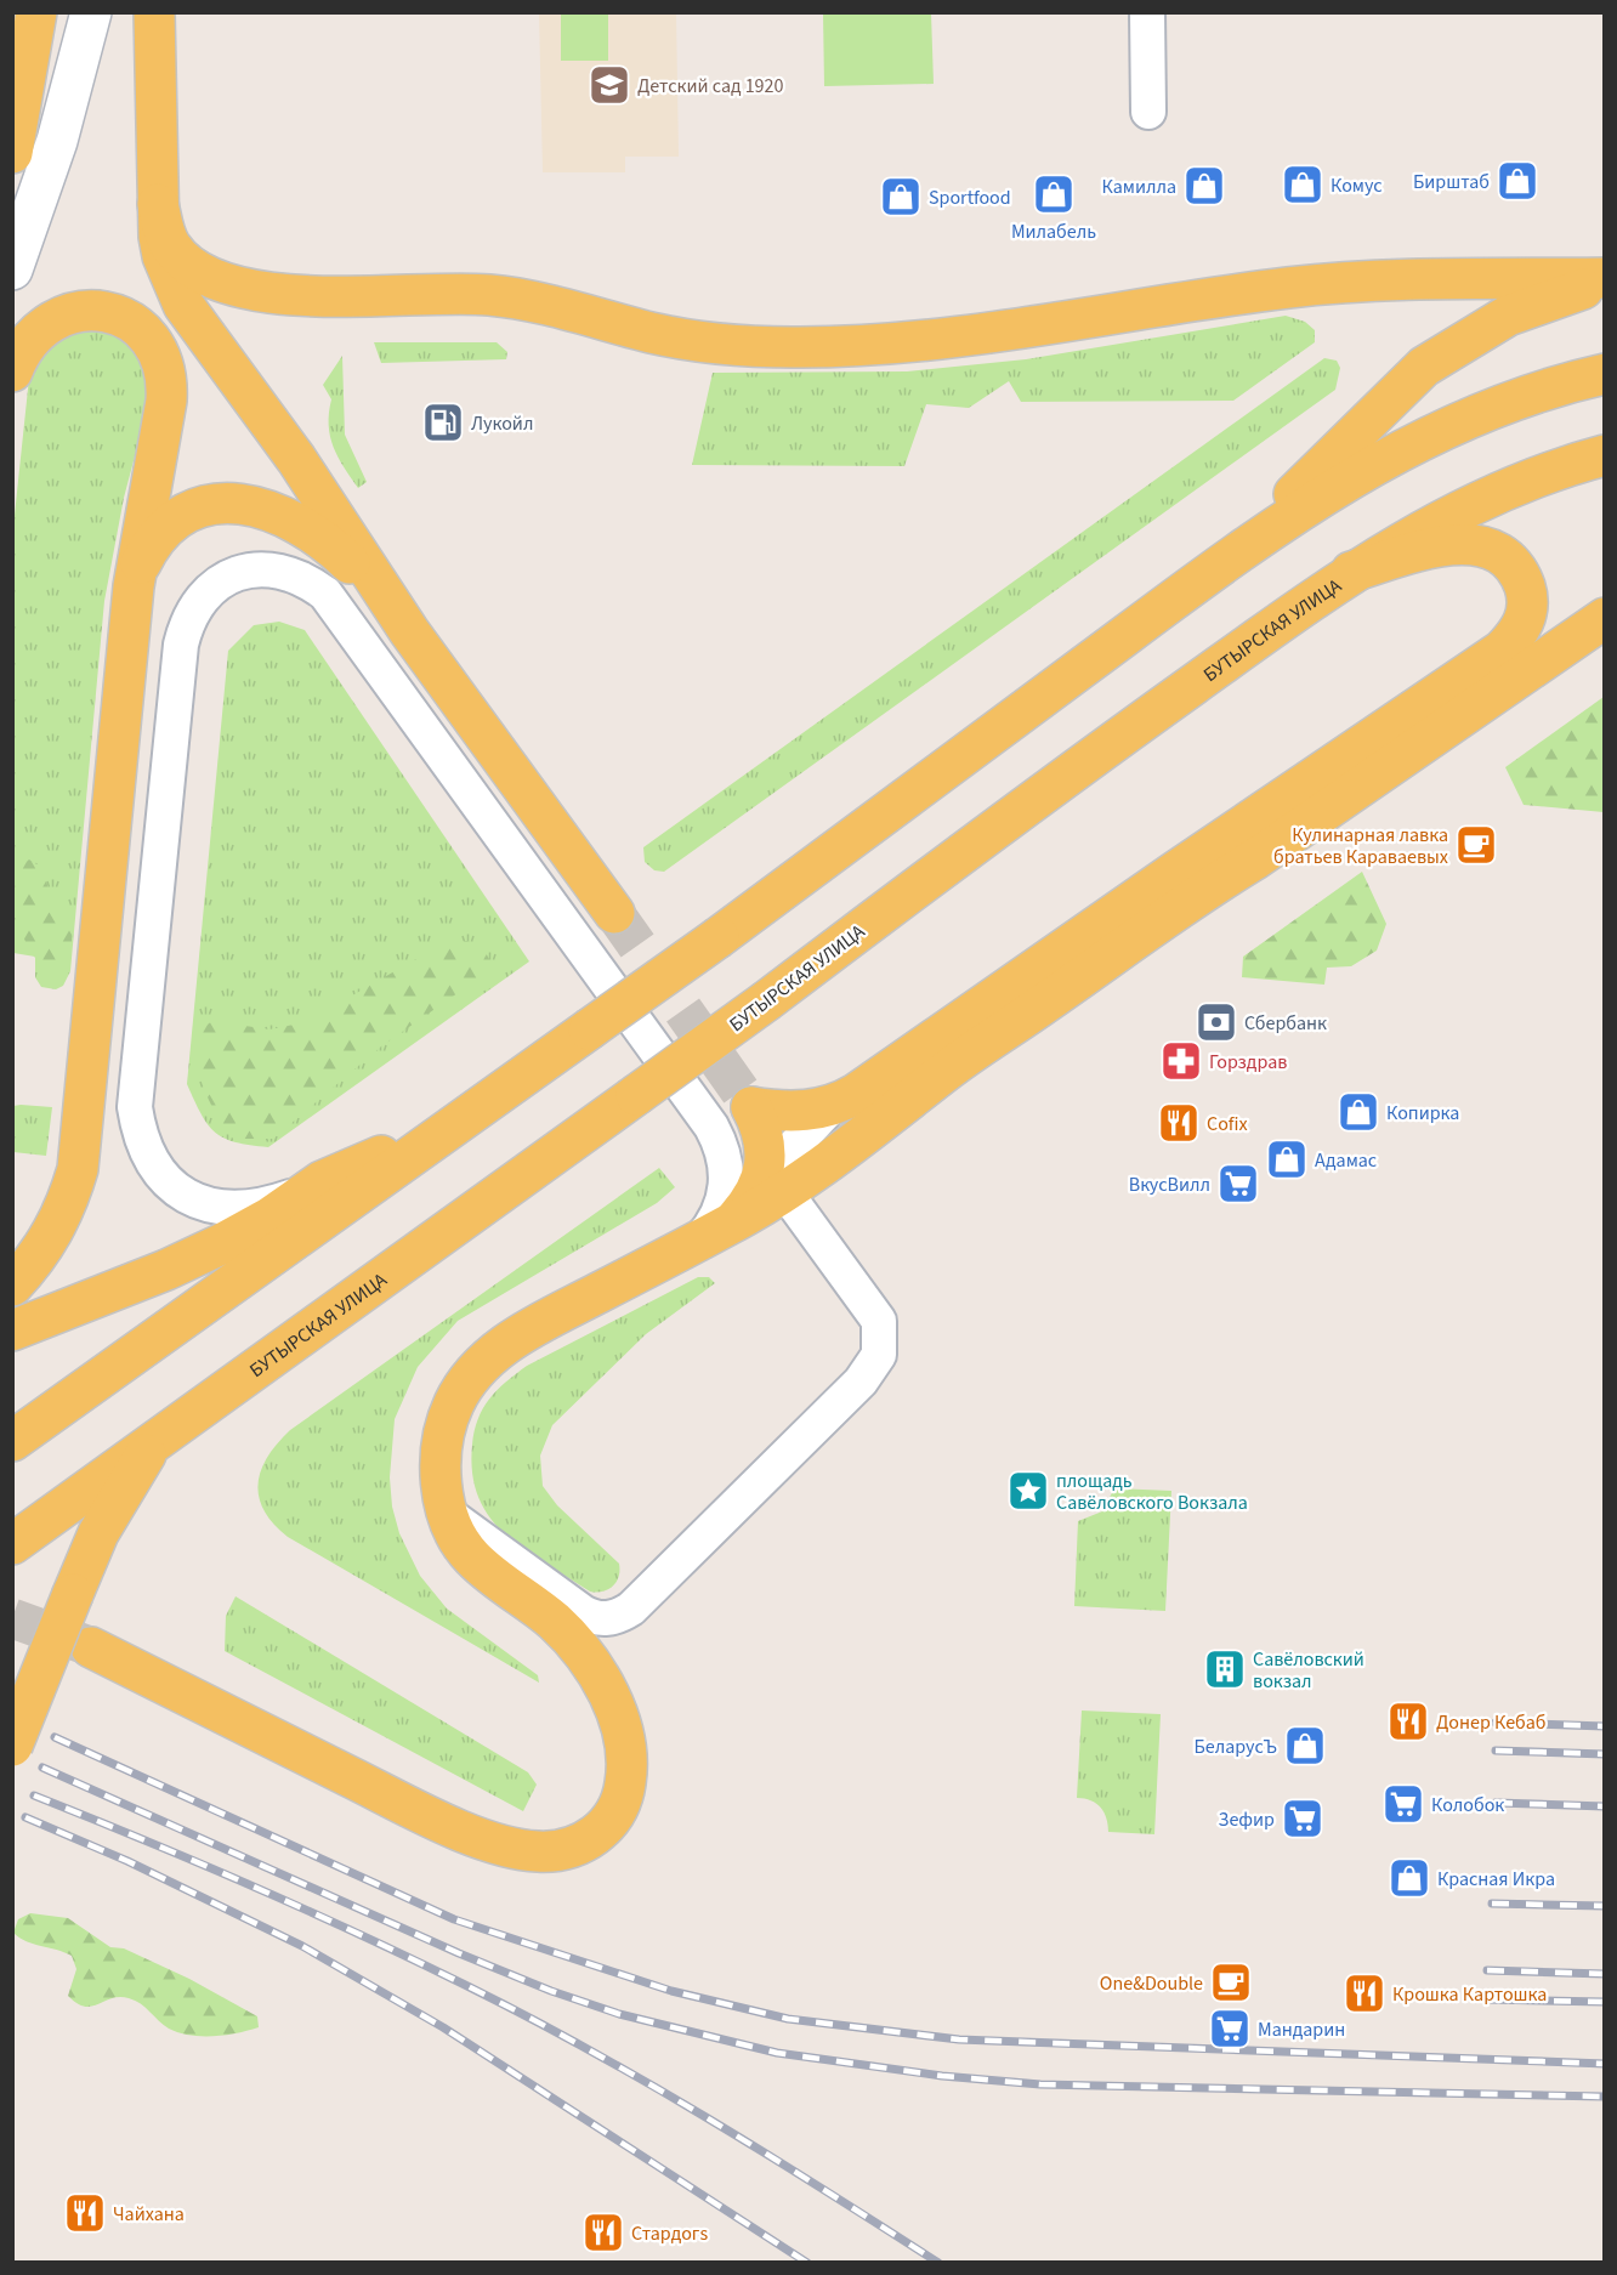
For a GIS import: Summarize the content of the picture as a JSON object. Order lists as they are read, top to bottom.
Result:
{
  "streets": {
    "main road": ["БУТЫРСКАЯ УЛИЦА"]
  },
  "places": {
    "school or university": ["Детский сад 1920"],
    "shop": [
      "Бирштаб",
      "Комус",
      "Камилла",
      "Милабель",
      "Sportfood",
      "Копирка",
      "Адамас",
      "БеларусЪ",
      "Красная Икра"
    ],
    "fuel station": ["Лукойл"],
    "cafe": ["Кулинарная лавка братьев Караваевых", "One&Double"],
    "bank": ["Сбербанк"],
    "pharmacy": ["Горздрав"],
    "restaurant": [
      "Cofix",
      "Донер Кебаб",
      "Крошка Картошка",
      "Чайхана",
      "Стардогs"
    ],
    "supermarket": [
      "ВкусВилл",
      "Колобок",
      "Зефир",
      "Мандарин"
    ],
    "place": ["площадь Савёловского Вокзала"],
    "building": ["Савёловский вокзал"]
  }
}
